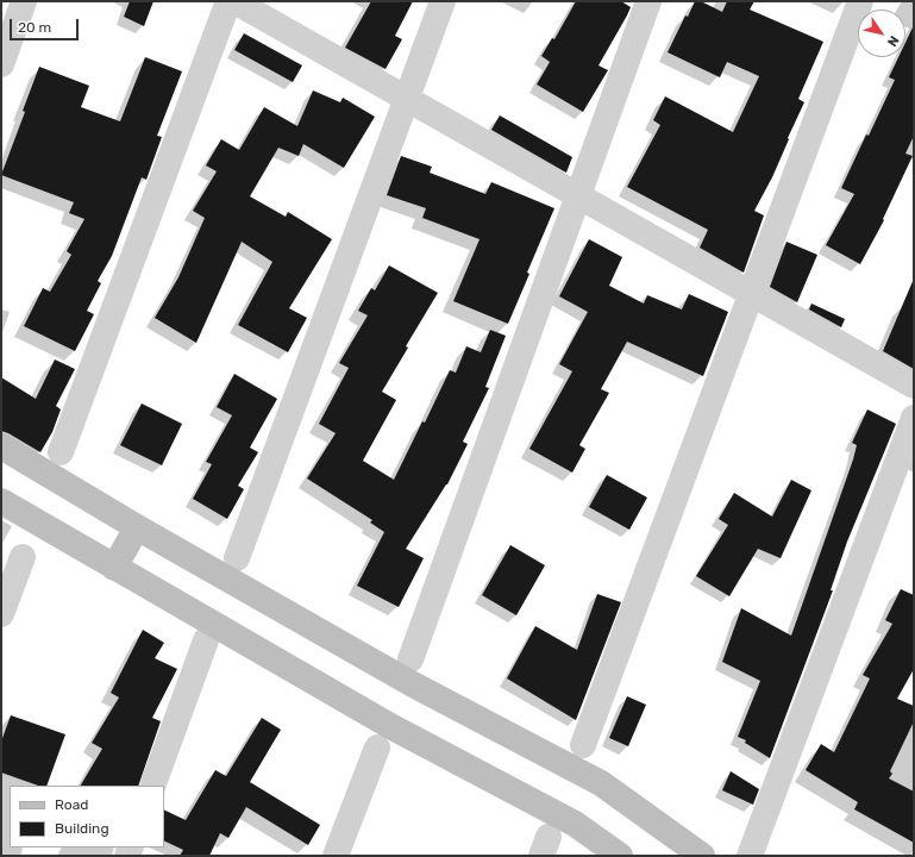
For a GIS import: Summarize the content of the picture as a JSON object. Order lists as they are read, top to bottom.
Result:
{
  "legend": ["Road", "Building"],
  "scale_bar": "20 m",
  "north": "bottom right"
}
